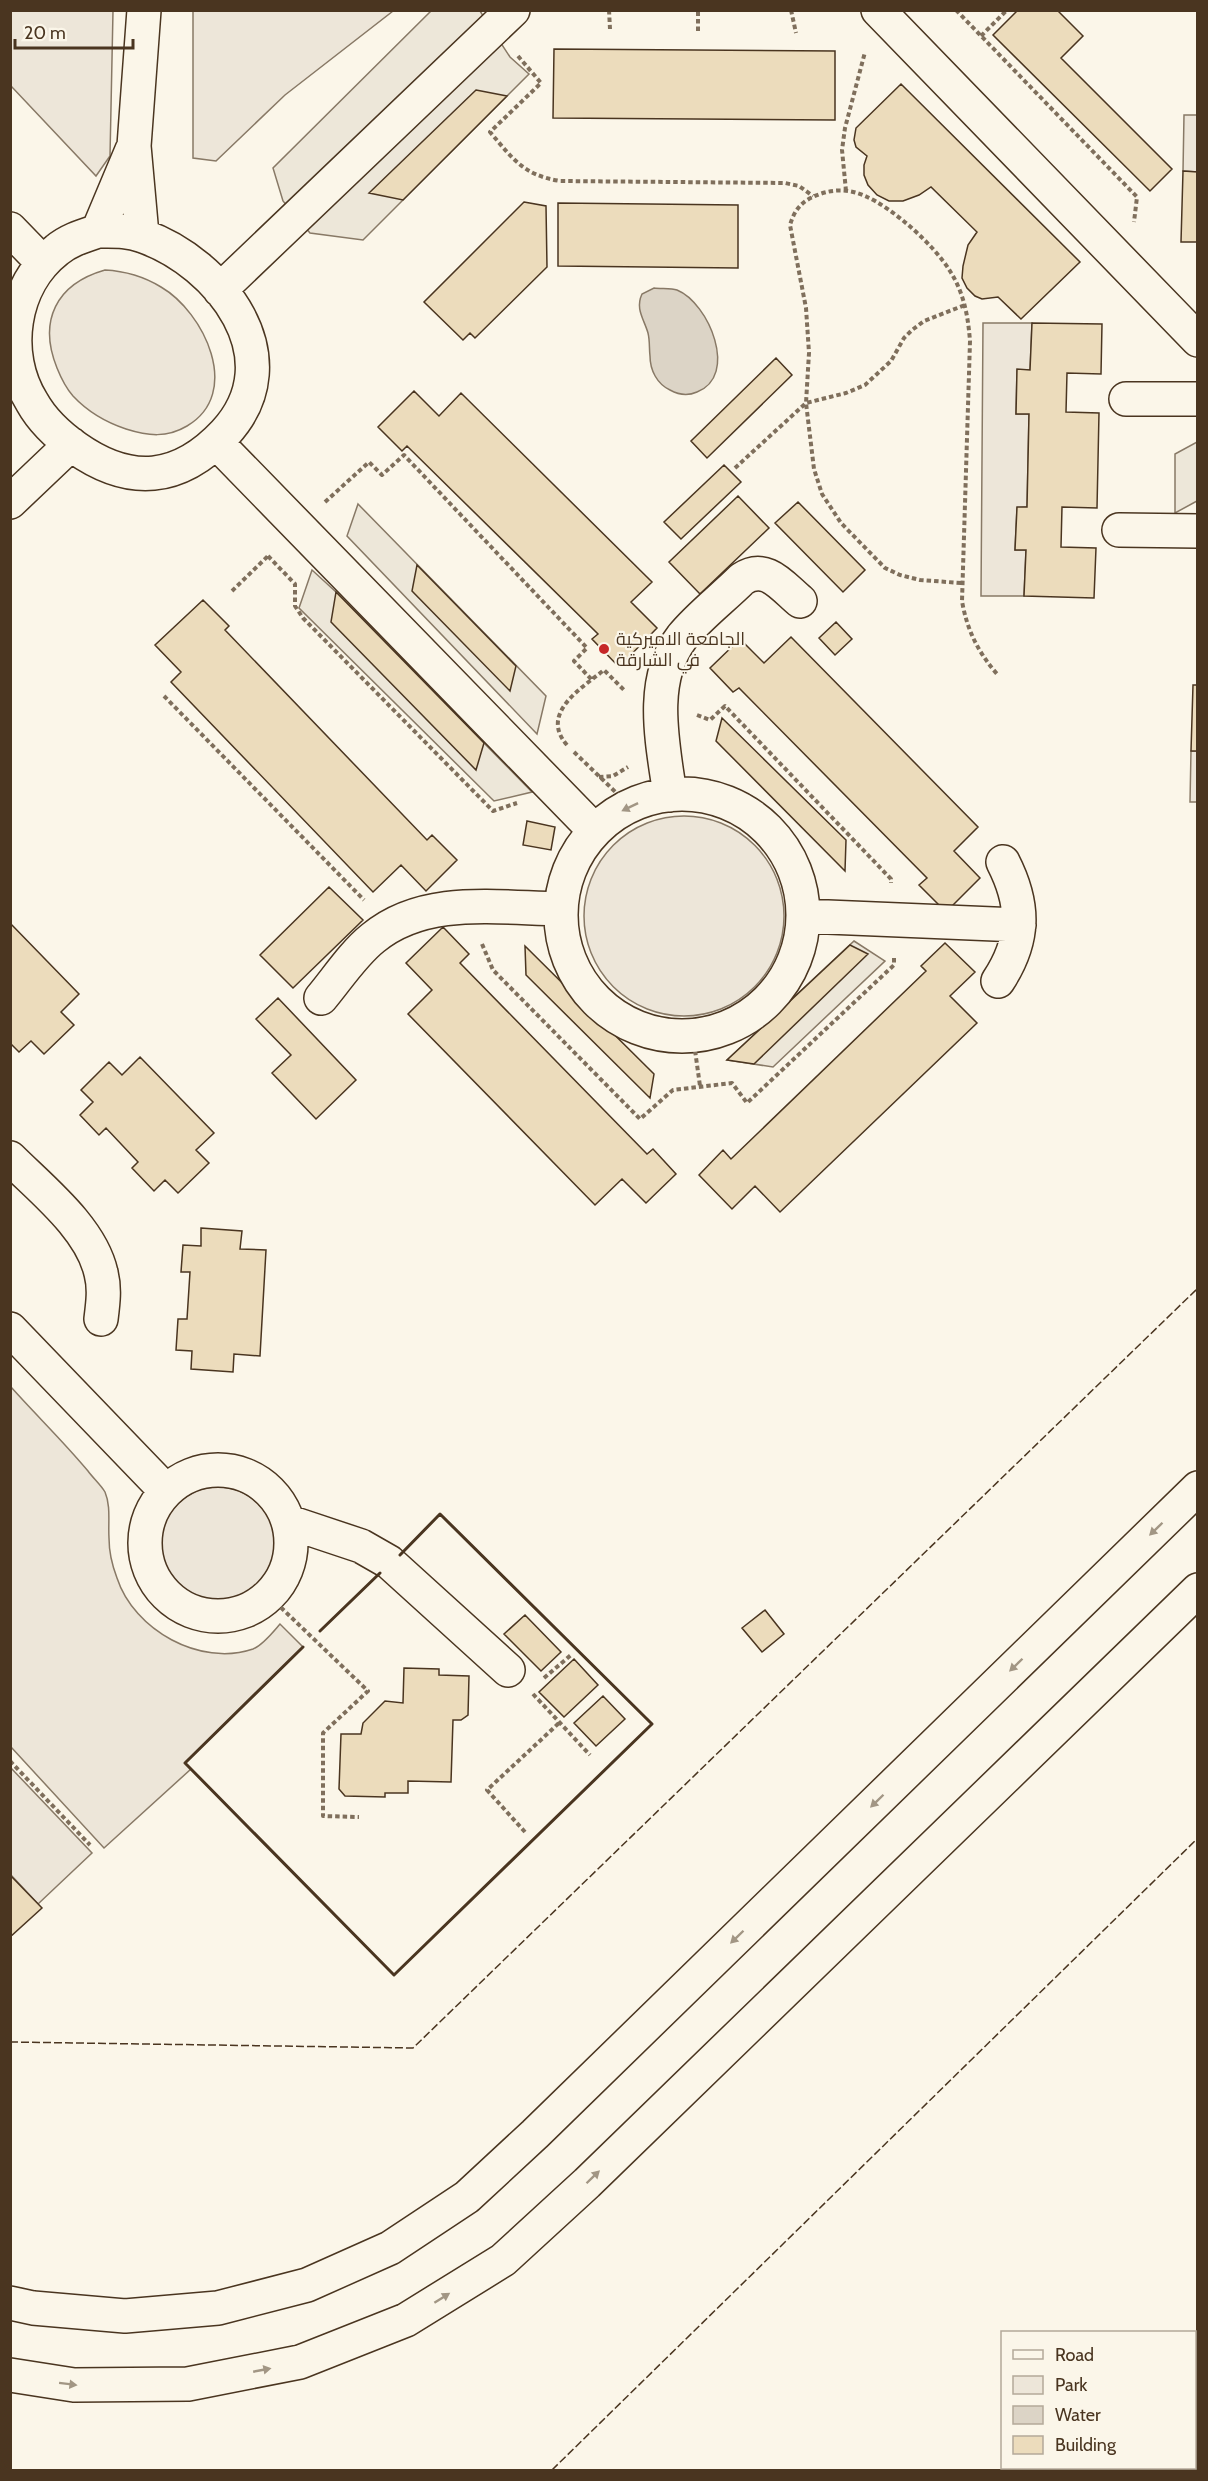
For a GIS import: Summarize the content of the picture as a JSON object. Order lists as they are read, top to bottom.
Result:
{
  "places": ["الجامعة الاميركية في الشارقة"],
  "legend": [
    "Road",
    "Park",
    "Water",
    "Building"
  ],
  "scale_bar": "20 m"
}
